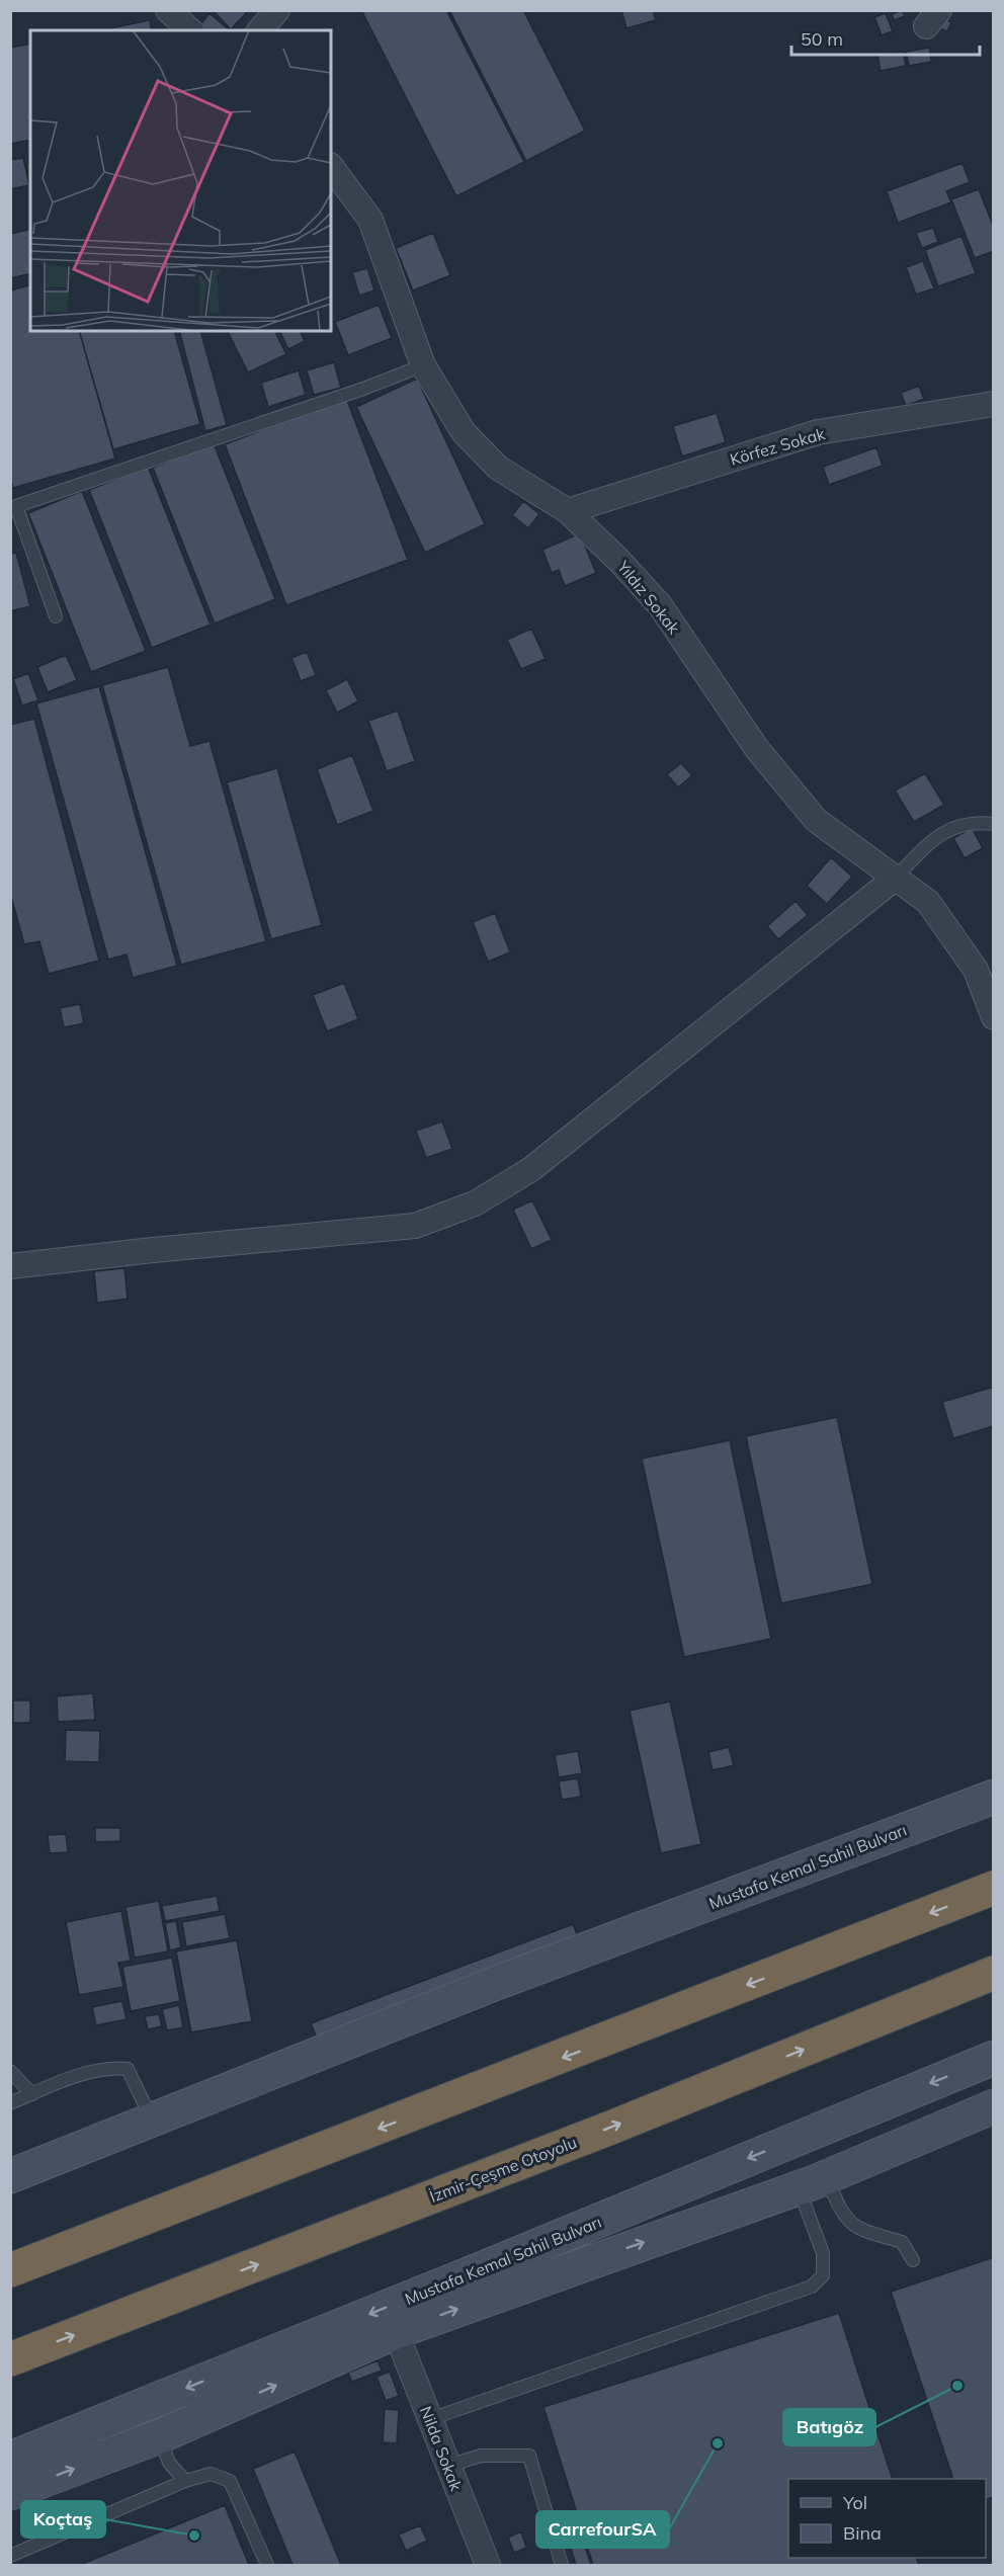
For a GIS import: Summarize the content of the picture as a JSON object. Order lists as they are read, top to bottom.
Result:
{
  "streets": {
    "highway": ["İzmir-Çeşme Otoyolu"],
    "street": [
      "Körfez Sokak",
      "Yıldız Sokak",
      "Mustafa Kemal Sahil Bulvarı",
      "Nilda Sokak"
    ]
  },
  "crossings": [
    ["Körfez Sokak", "Yıldız Sokak"],
    ["Mustafa Kemal Sahil Bulvarı", "Nilda Sokak"]
  ],
  "places": ["Batıgöz", "CarrefourSA", "Koçtaş"],
  "legend": ["Yol", "Bina"],
  "scale_bar": "50 m"
}
